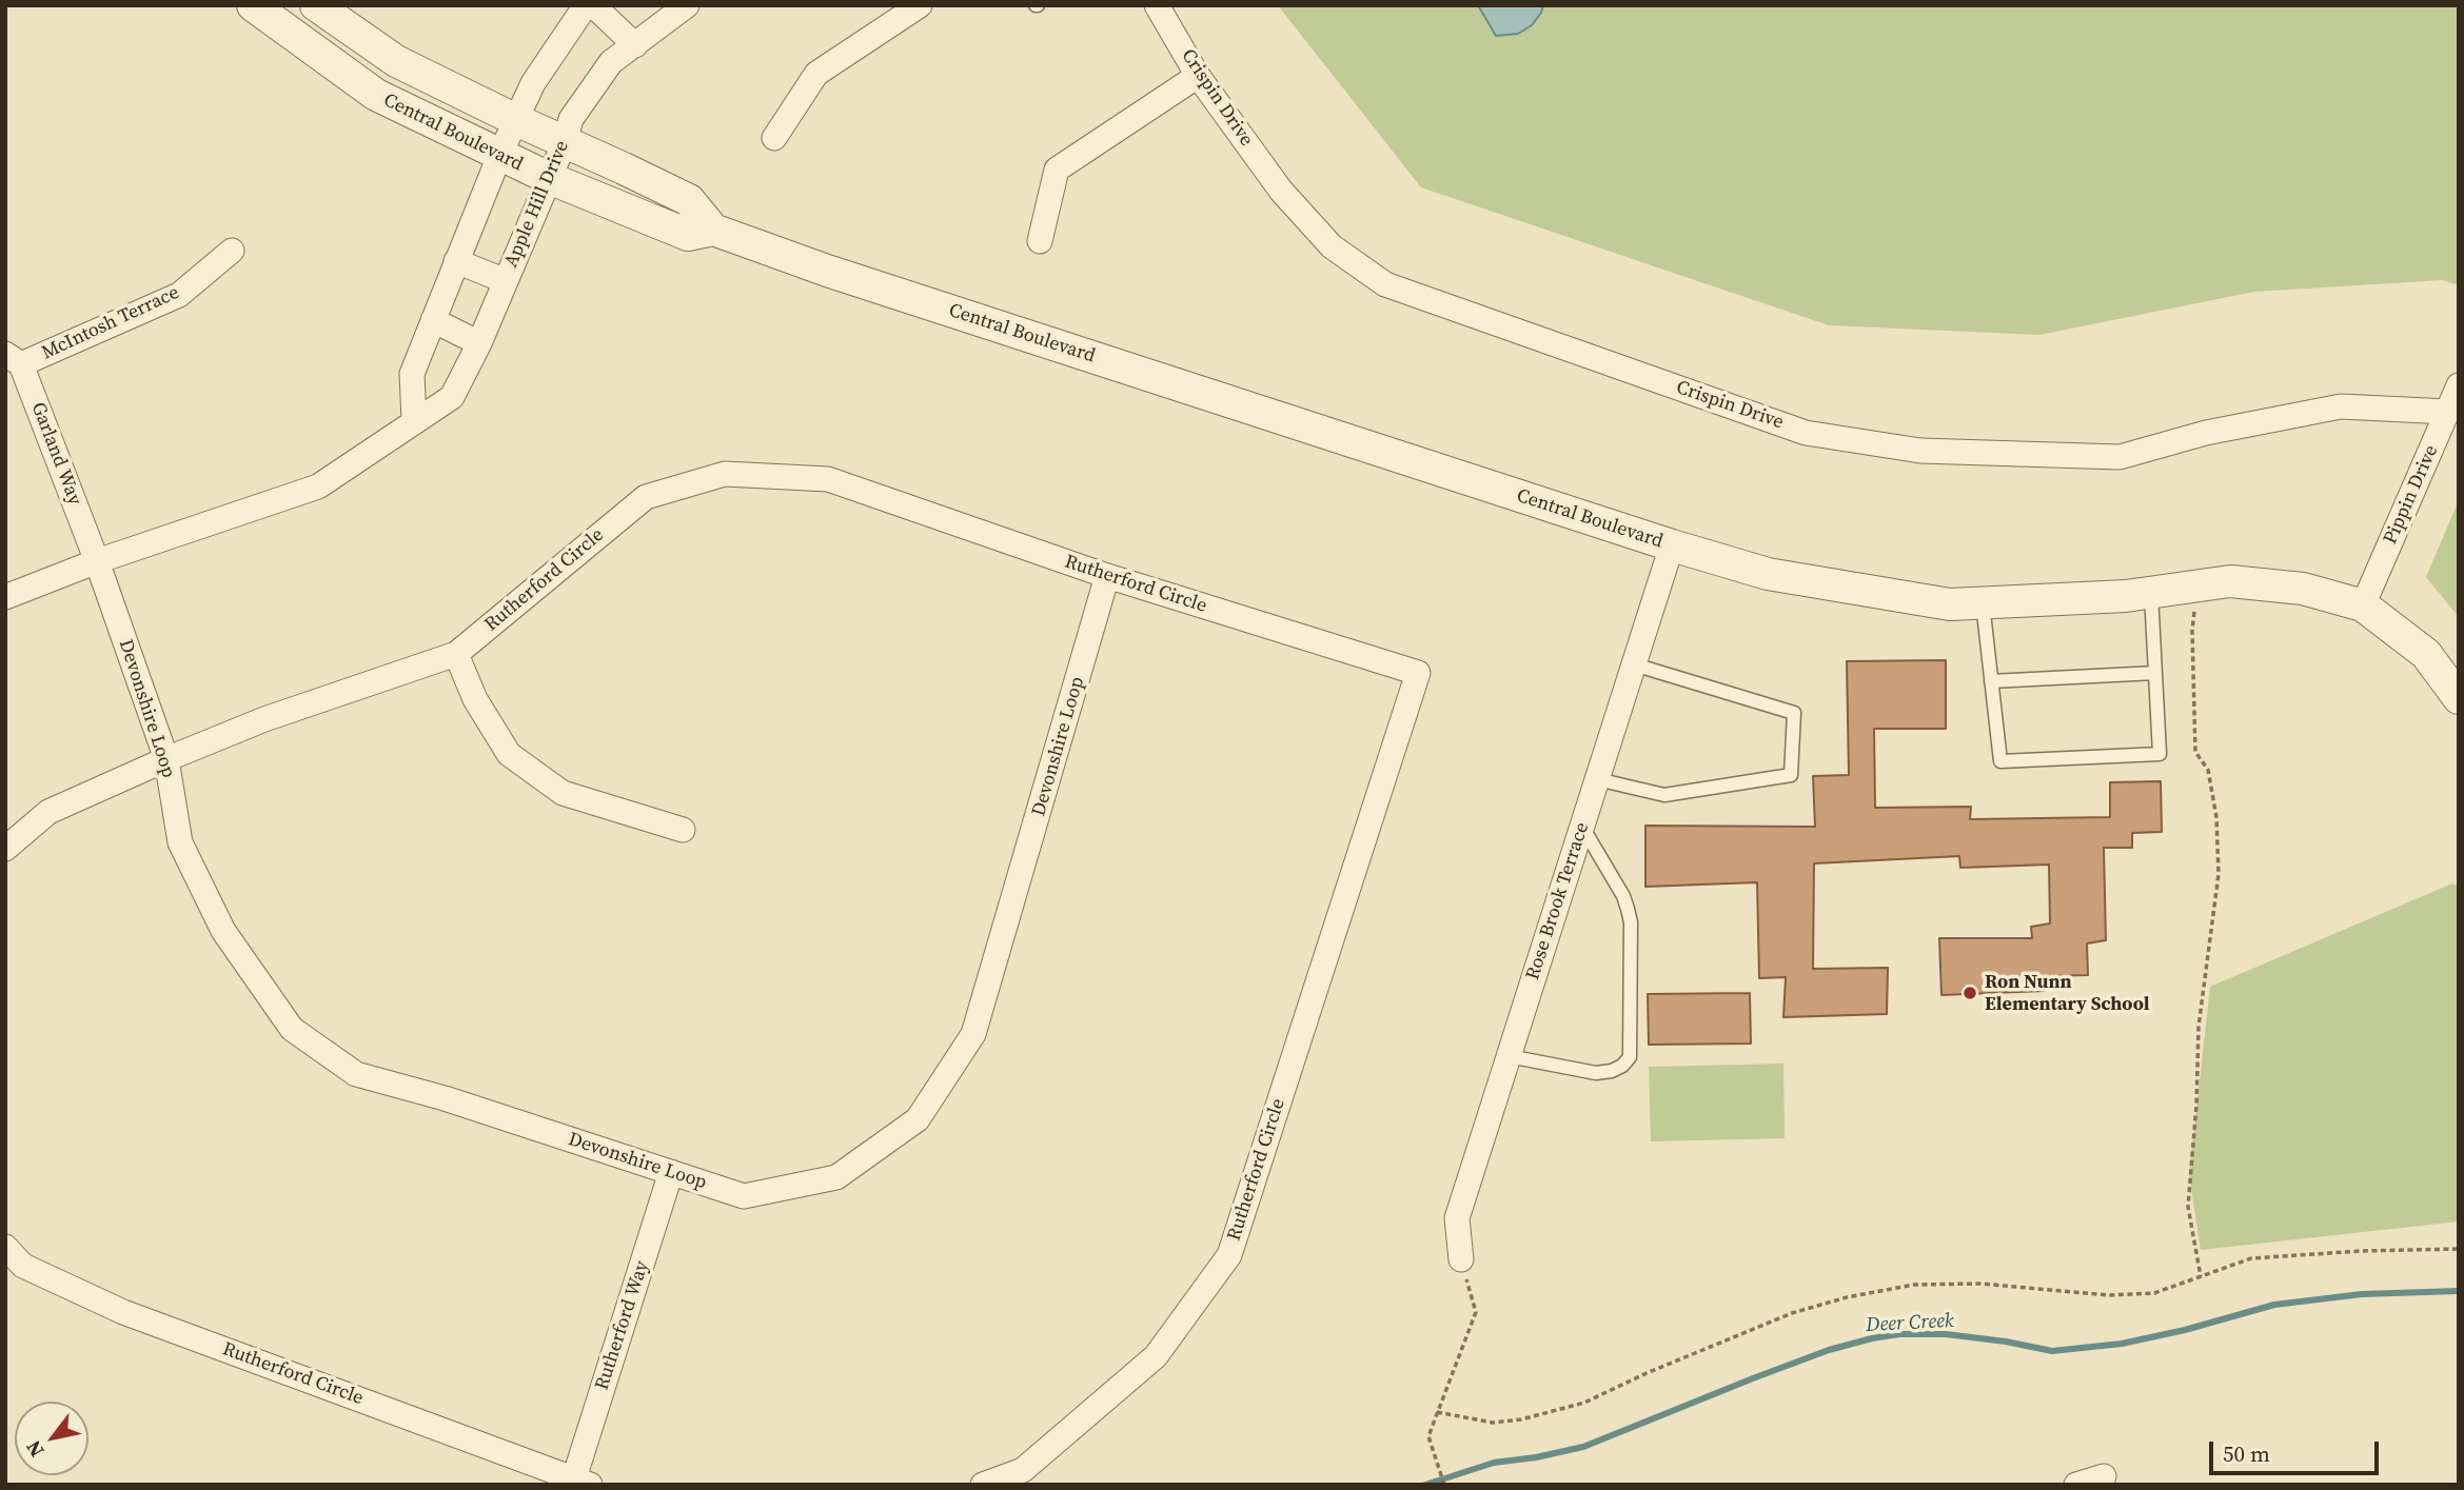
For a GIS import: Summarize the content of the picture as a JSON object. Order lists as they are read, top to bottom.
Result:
{
  "streets": {
    "street": [
      "Crispin Drive",
      "Central Boulevard",
      "Apple Hill Drive",
      "McIntosh Terrace",
      "Garland Way",
      "Pippin Drive",
      "Rutherford Circle",
      "Devonshire Loop",
      "Rose Brook Terrace",
      "Rutherford Way"
    ]
  },
  "crossings": [
    ["Crispin Drive", "Pippin Drive"],
    ["Central Boulevard", "Apple Hill Drive"],
    ["Central Boulevard", "Pippin Drive"],
    ["Central Boulevard", "Rose Brook Terrace"],
    ["Apple Hill Drive", "Garland Way"],
    ["Apple Hill Drive", "Devonshire Loop"],
    ["McIntosh Terrace", "Garland Way"],
    ["Garland Way", "Devonshire Loop"],
    ["Rutherford Circle", "Devonshire Loop"],
    ["Rutherford Circle", "Rutherford Way"],
    ["Devonshire Loop", "Rutherford Way"]
  ],
  "water": ["Deer Creek"],
  "places": ["Ron Nunn Elementary School"],
  "scale_bar": "50 m",
  "north": "bottom left"
}
